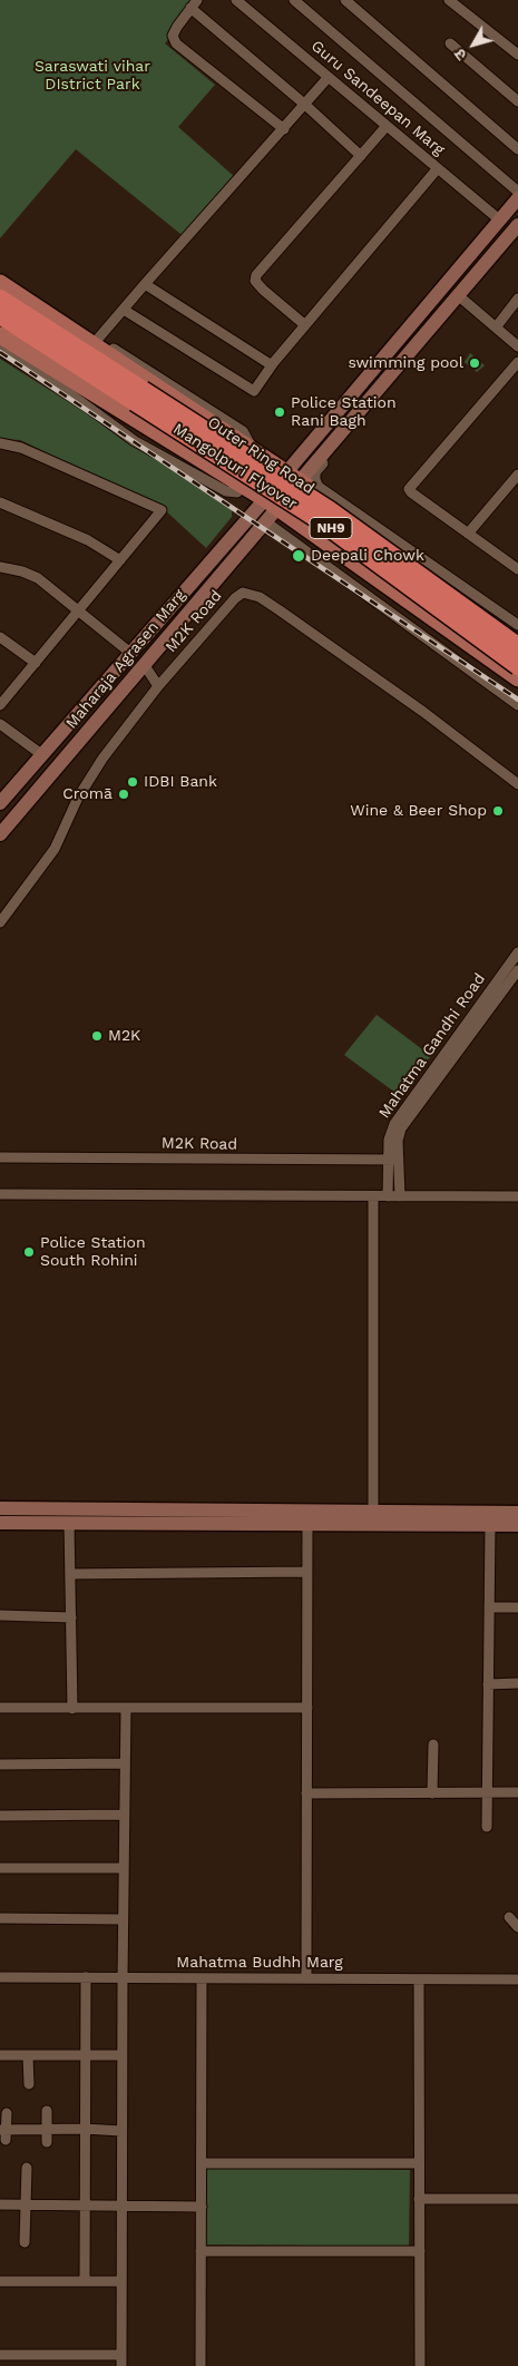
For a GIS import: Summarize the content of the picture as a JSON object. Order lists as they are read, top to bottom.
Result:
{
  "streets": {
    "highway": ["Mangolpuri Flyover", "NH9"],
    "main road": ["Outer Ring Road"],
    "street": [
      "Guru Sandeepan Marg",
      "M2K Road",
      "Maharaja Agrasen Marg",
      "Mahatma Gandhi Road",
      "Mahatma Budhh Marg"
    ]
  },
  "crossings": [
    ["M2K Road", "Mahatma Gandhi Road"]
  ],
  "parks": ["Saraswati vihar DIstrict Park"],
  "places": [
    "swimming pool",
    "Police Station Rani Bagh",
    "Deepali Chowk",
    "IDBI Bank",
    "Cromā",
    "Wine & Beer Shop",
    "M2K",
    "Police Station South Rohini"
  ],
  "north": "bottom left"
}
